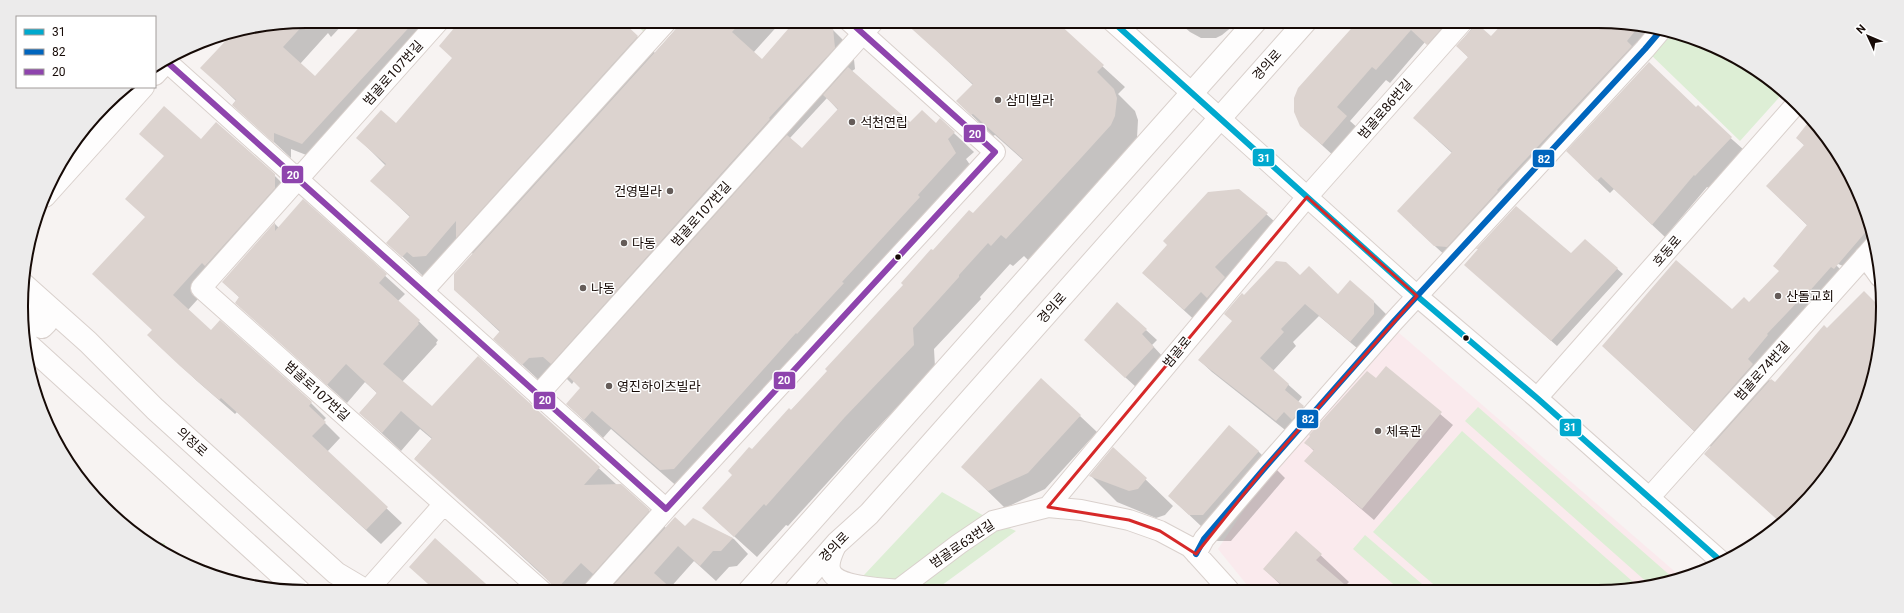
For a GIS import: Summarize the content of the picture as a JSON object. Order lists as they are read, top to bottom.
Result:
{
  "streets": {
    "street": [
      "경의로",
      "범골로107번길",
      "범골로86번길",
      "호동로",
      "범골로",
      "범골로74번길",
      "의정로",
      "범골로63번길"
    ]
  },
  "crossings": [
    ["경의로", "범골로63번길"],
    ["범골로86번길", "범골로"],
    ["범골로", "범골로63번길"]
  ],
  "places": [
    "삼미빌라",
    "석천연립",
    "건영빌라",
    "다동",
    "나동",
    "산돌교회",
    "영진하이츠빌라",
    "체육관"
  ],
  "lines": ["transit line 31", "transit line 20", "transit line 82"],
  "legend": ["31", "82", "20"],
  "north": "top left"
}
